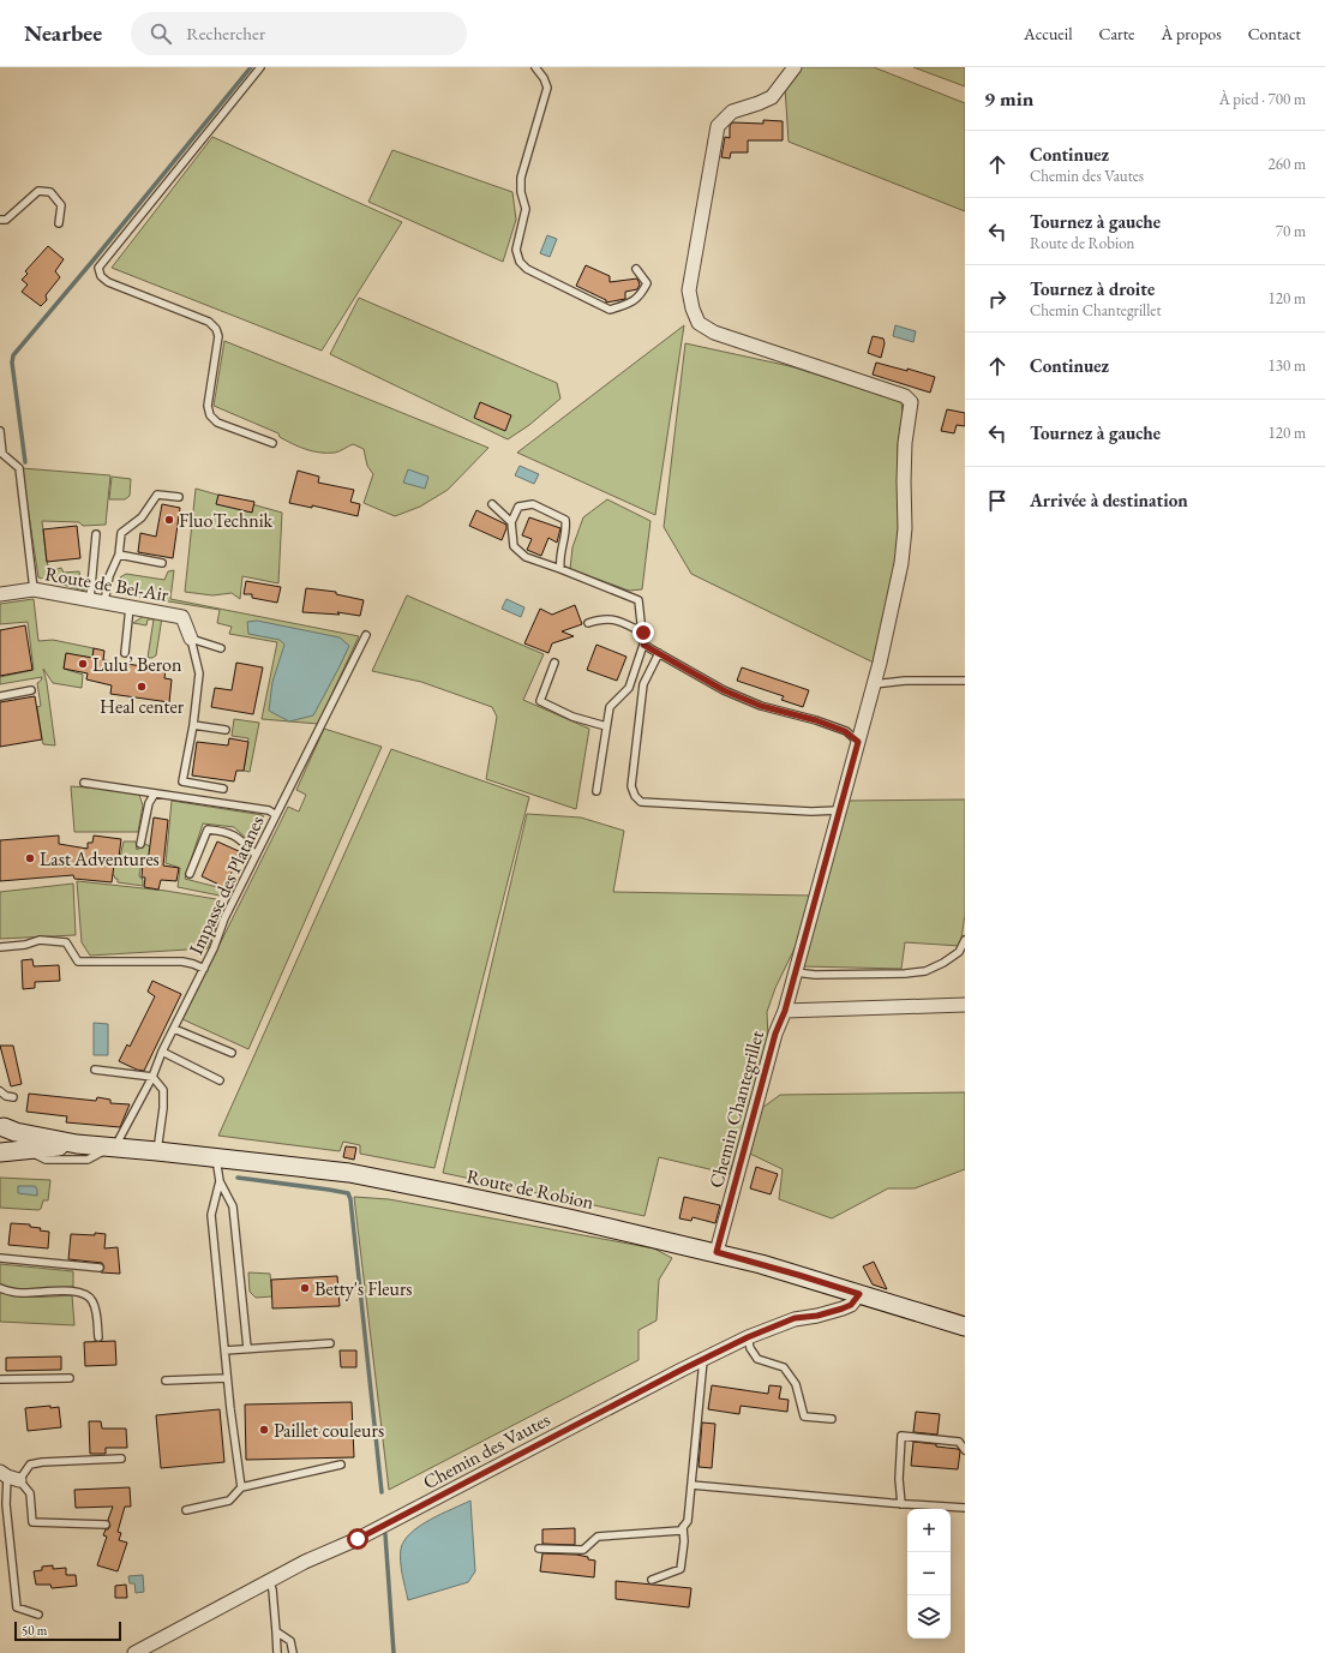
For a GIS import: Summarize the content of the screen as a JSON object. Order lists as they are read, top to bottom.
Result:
{
  "streets": {
    "main road": ["Route de Robion"],
    "street": ["Route de Bel-Air", "Chemin Chantegrillet", "Chemin des Vautes"],
    "lane": ["Impasse des Platanes"]
  },
  "crossings": [
    ["Impasse des Platanes", "Route de Robion"],
    ["Chemin Chantegrillet", "Route de Robion"],
    ["Route de Robion", "Chemin des Vautes"]
  ],
  "places": [
    "FluoTechnik",
    "Lulu’ Beron",
    "Heal center",
    "Last Adventures",
    "Betty's Fleurs",
    "Paillet couleurs"
  ],
  "scale_bar": "50 m",
  "page": {
    "header": "Nearbee",
    "search": "Rechercher",
    "nav": [
      "Accueil",
      "Carte",
      "À propos",
      "Contact"
    ],
    "heading": ["9 min", "À pied · 700 m"],
    "list": [
      ["Continuez", "Chemin des Vautes", "260 m"],
      ["Tournez à gauche", "Route de Robion", "70 m"],
      ["Tournez à droite", "Chemin Chantegrillet", "120 m"],
      ["Continuez", "130 m"],
      ["Tournez à gauche", "120 m"],
      "Arrivée à destination"
    ],
    "map_buttons": ["+", "−"],
    "scale": "50 m"
  }
}
